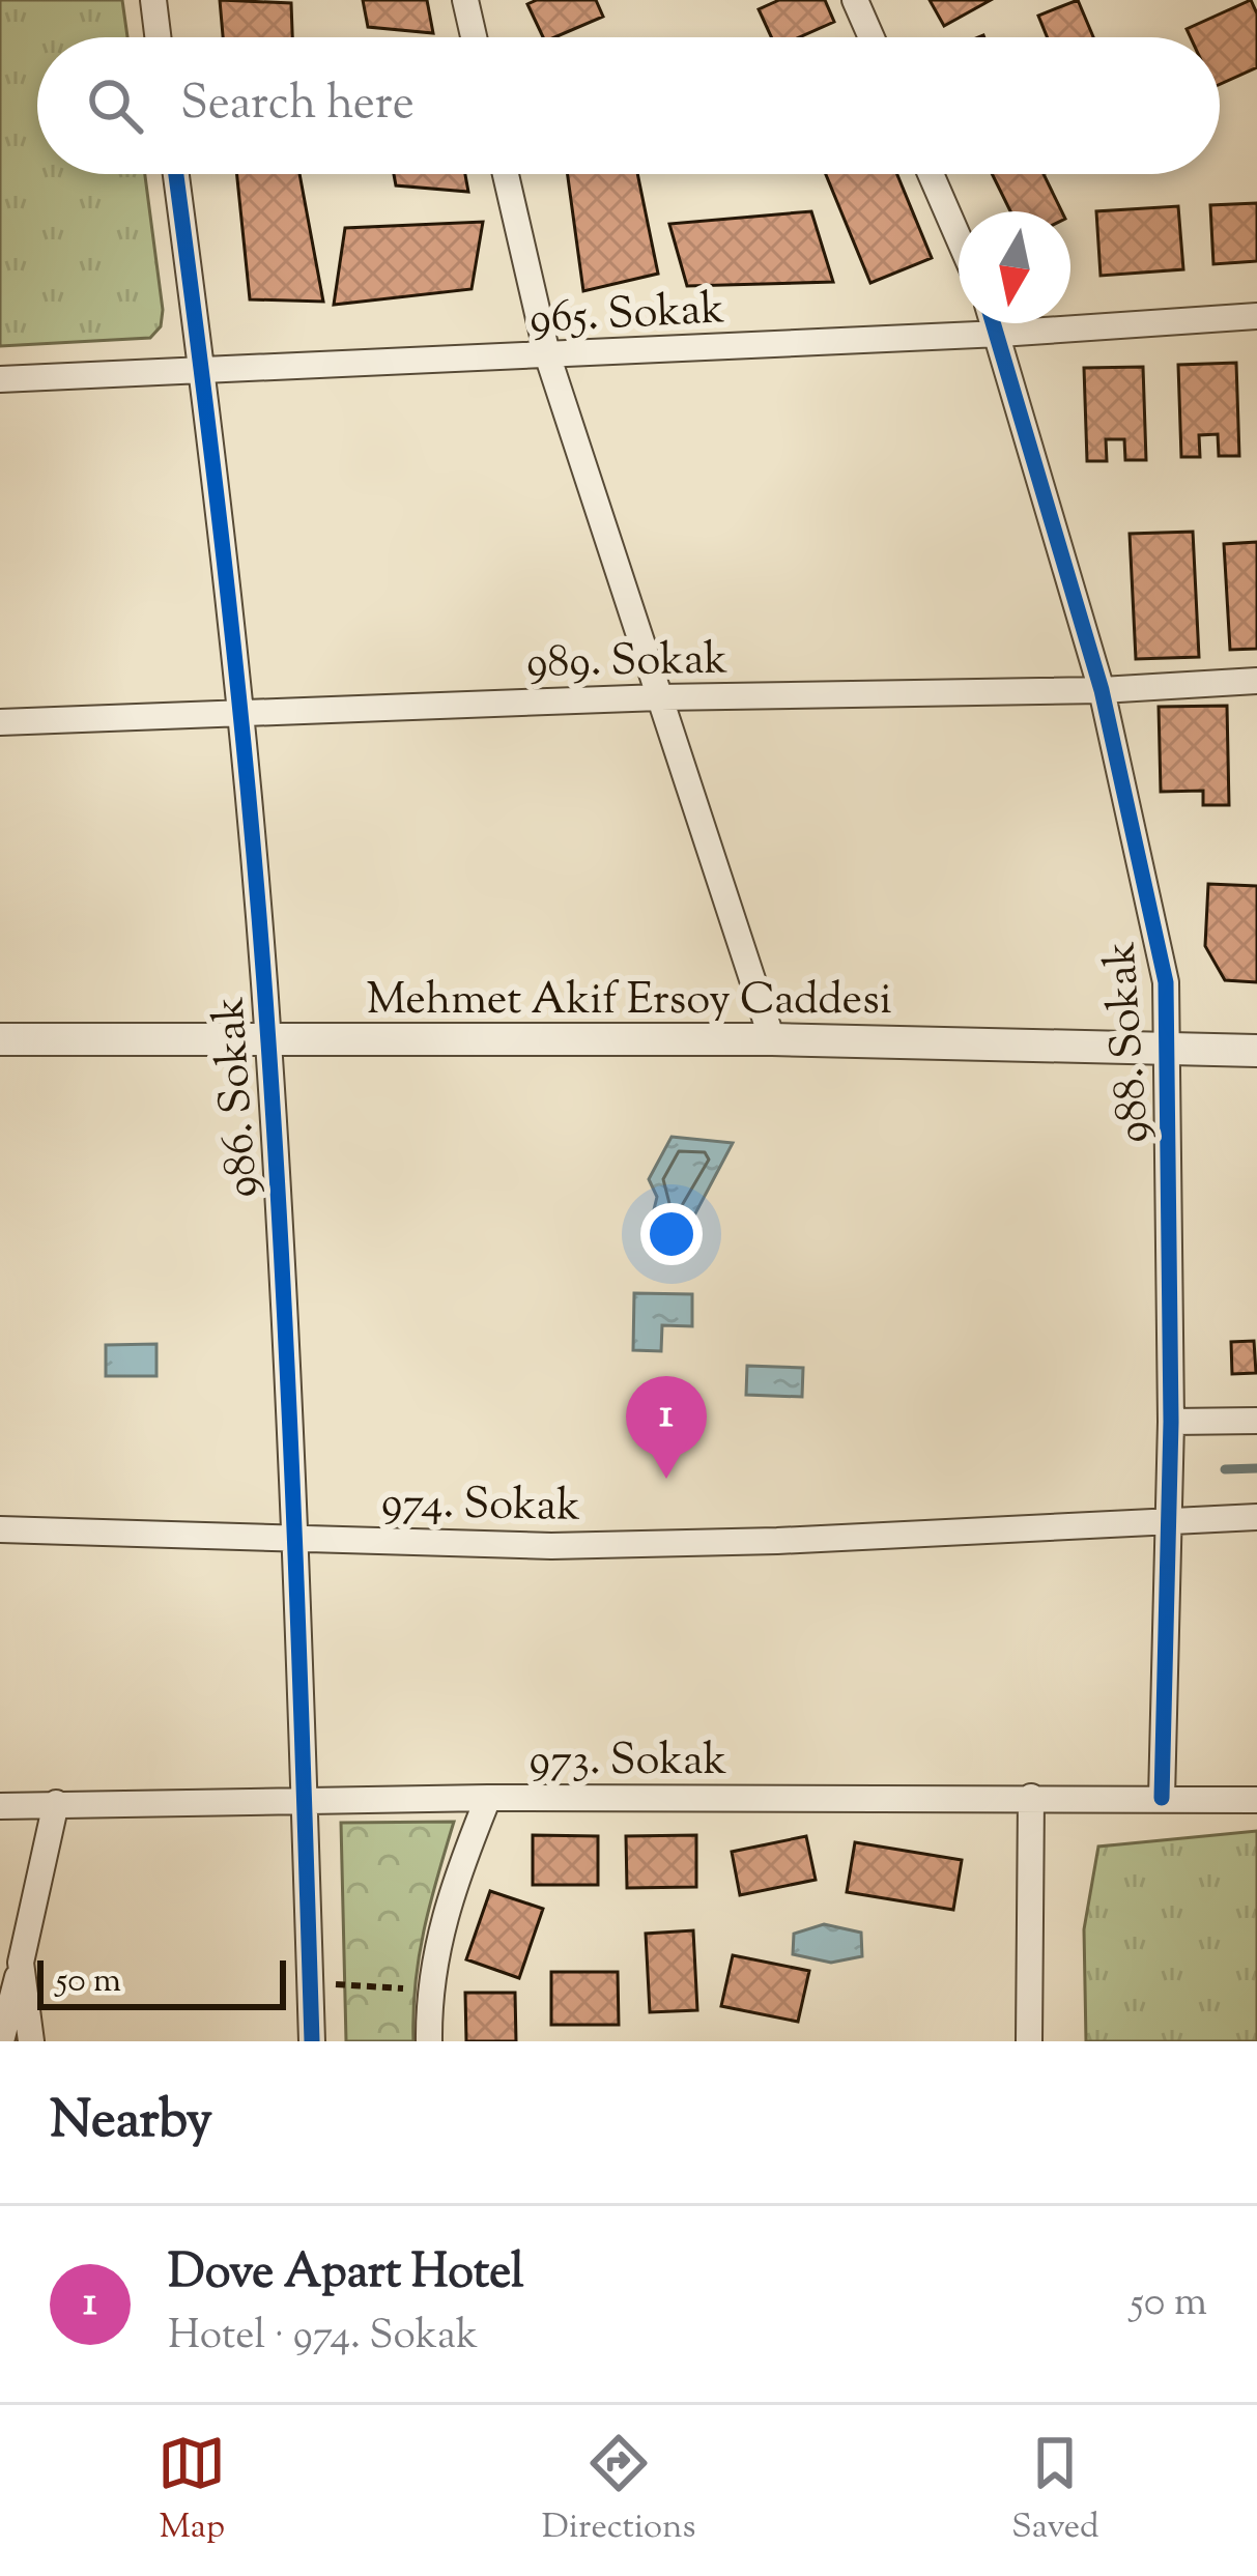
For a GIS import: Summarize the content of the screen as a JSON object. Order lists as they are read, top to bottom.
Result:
{
  "streets": {
    "street": [
      "965. Sokak",
      "989. Sokak",
      "Mehmet Akif Ersoy Caddesi",
      "988. Sokak",
      "986. Sokak",
      "974. Sokak",
      "973. Sokak"
    ]
  },
  "crossings": [
    ["965. Sokak", "988. Sokak"],
    ["965. Sokak", "986. Sokak"],
    ["989. Sokak", "988. Sokak"],
    ["989. Sokak", "986. Sokak"],
    ["Mehmet Akif Ersoy Caddesi", "988. Sokak"],
    ["Mehmet Akif Ersoy Caddesi", "986. Sokak"],
    ["988. Sokak", "974. Sokak"],
    ["988. Sokak", "973. Sokak"],
    ["986. Sokak", "974. Sokak"],
    ["986. Sokak", "973. Sokak"]
  ],
  "scale_bar": "50 m",
  "north": "bottom",
  "page": {
    "search": "Search here",
    "pins": "1",
    "scale": "50 m",
    "heading": "Nearby",
    "list": [
      {
        "mark": "1",
        "name": "Dove Apart Hotel",
        "note": "Hotel · 974. Sokak",
        "value": "50 m"
      }
    ],
    "nav": ["Map", "Directions", "Saved"]
  }
}
